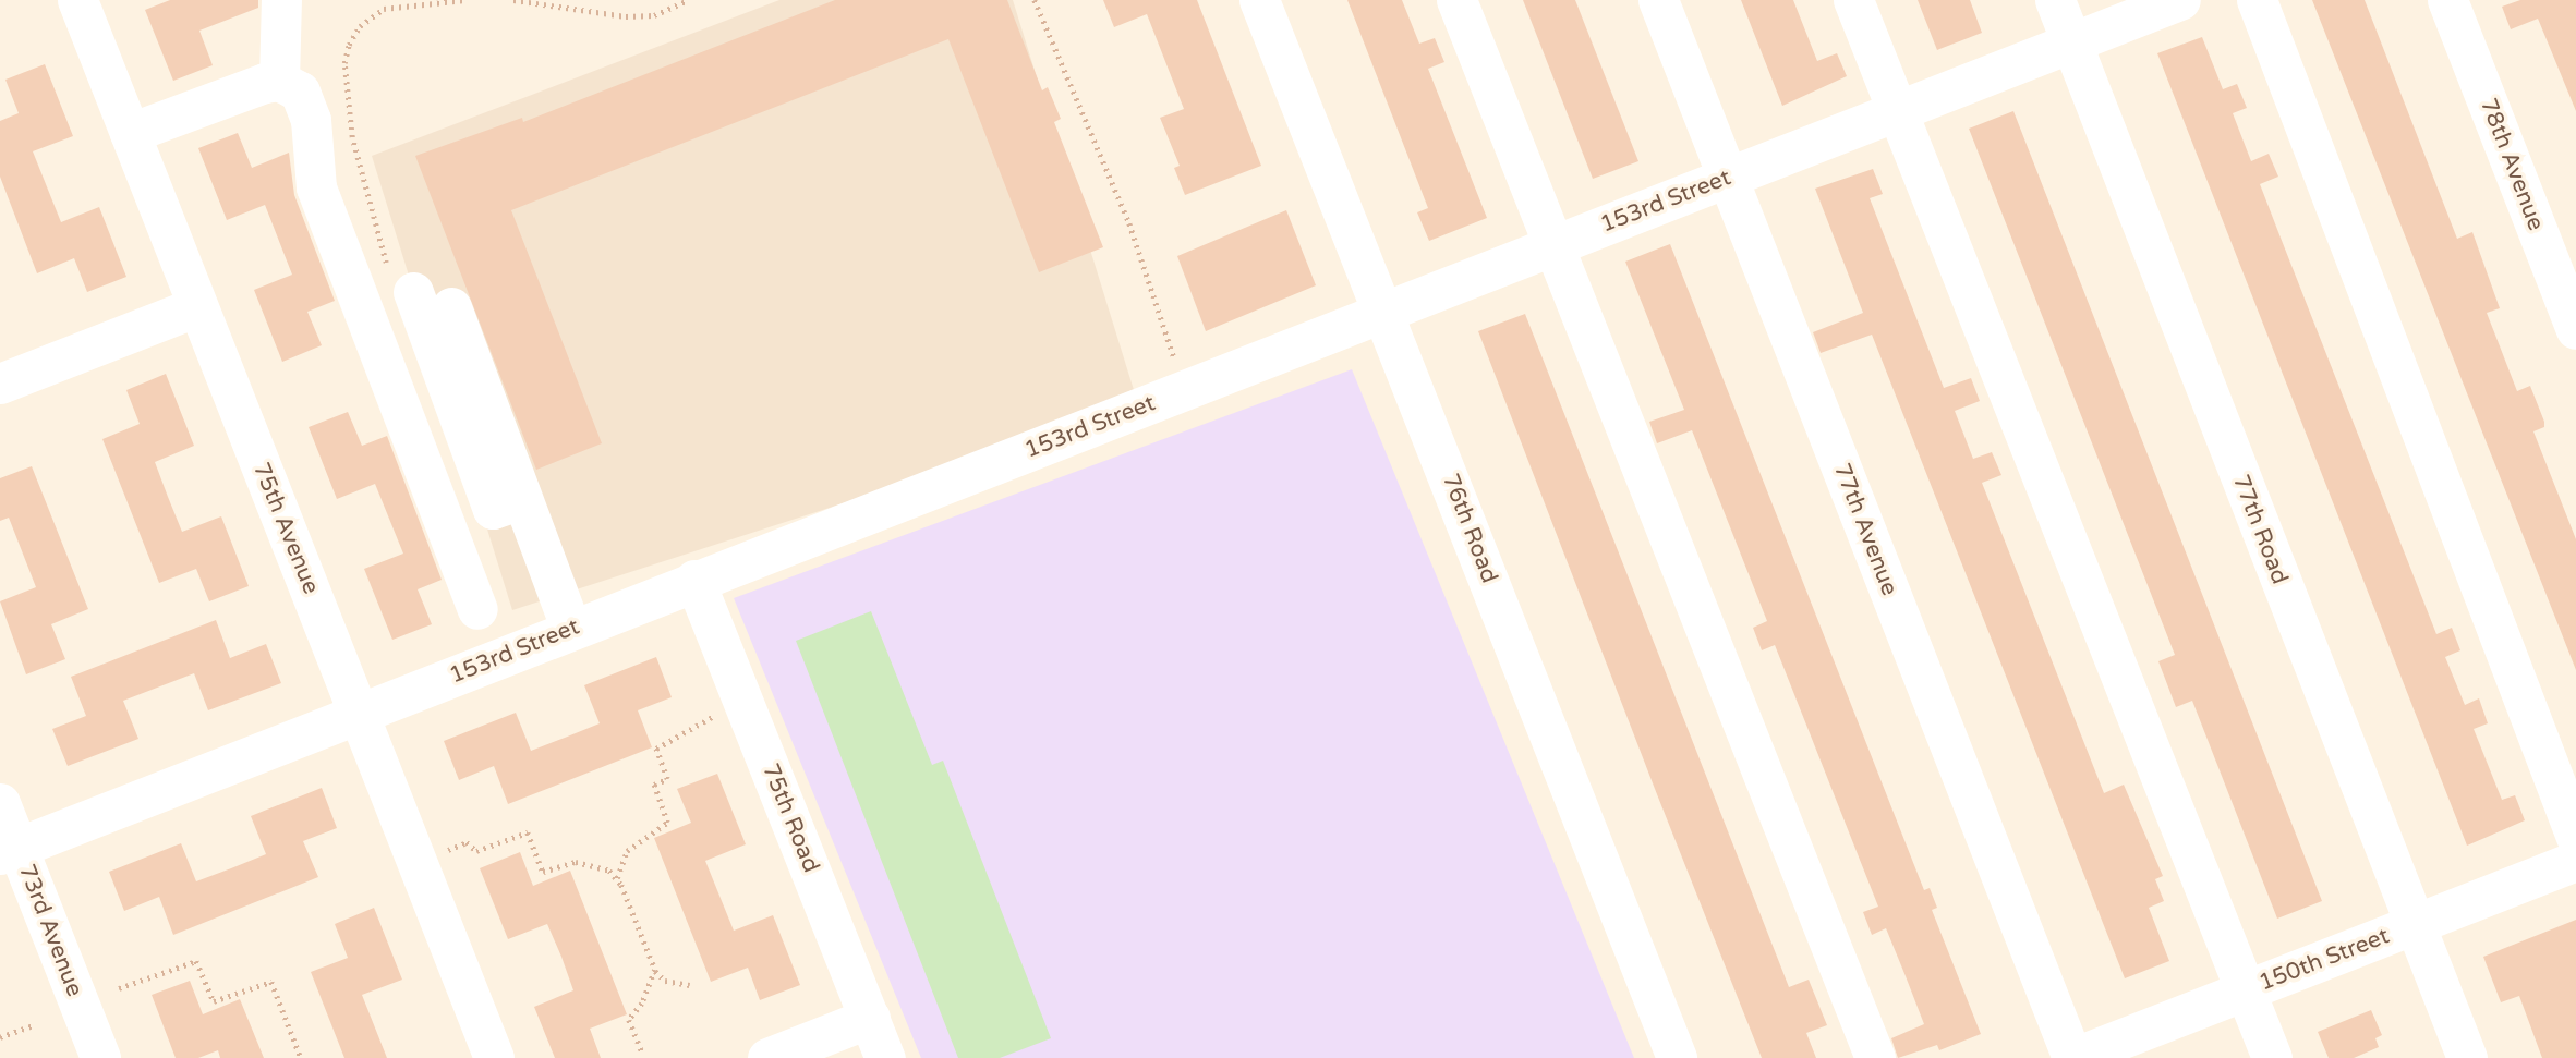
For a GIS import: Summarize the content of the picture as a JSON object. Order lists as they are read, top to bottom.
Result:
{
  "streets": {
    "street": [
      "78th Avenue",
      "153rd Street",
      "75th Avenue",
      "76th Road",
      "77th Avenue",
      "77th Road",
      "75th Road",
      "73rd Avenue",
      "150th Street"
    ]
  },
  "crossings": [
    ["153rd Street", "75th Avenue"],
    ["153rd Street", "76th Road"],
    ["153rd Street", "77th Avenue"],
    ["153rd Street", "77th Road"],
    ["153rd Street", "75th Road"],
    ["153rd Street", "73rd Avenue"],
    ["77th Avenue", "150th Street"],
    ["77th Road", "150th Street"]
  ]
}
